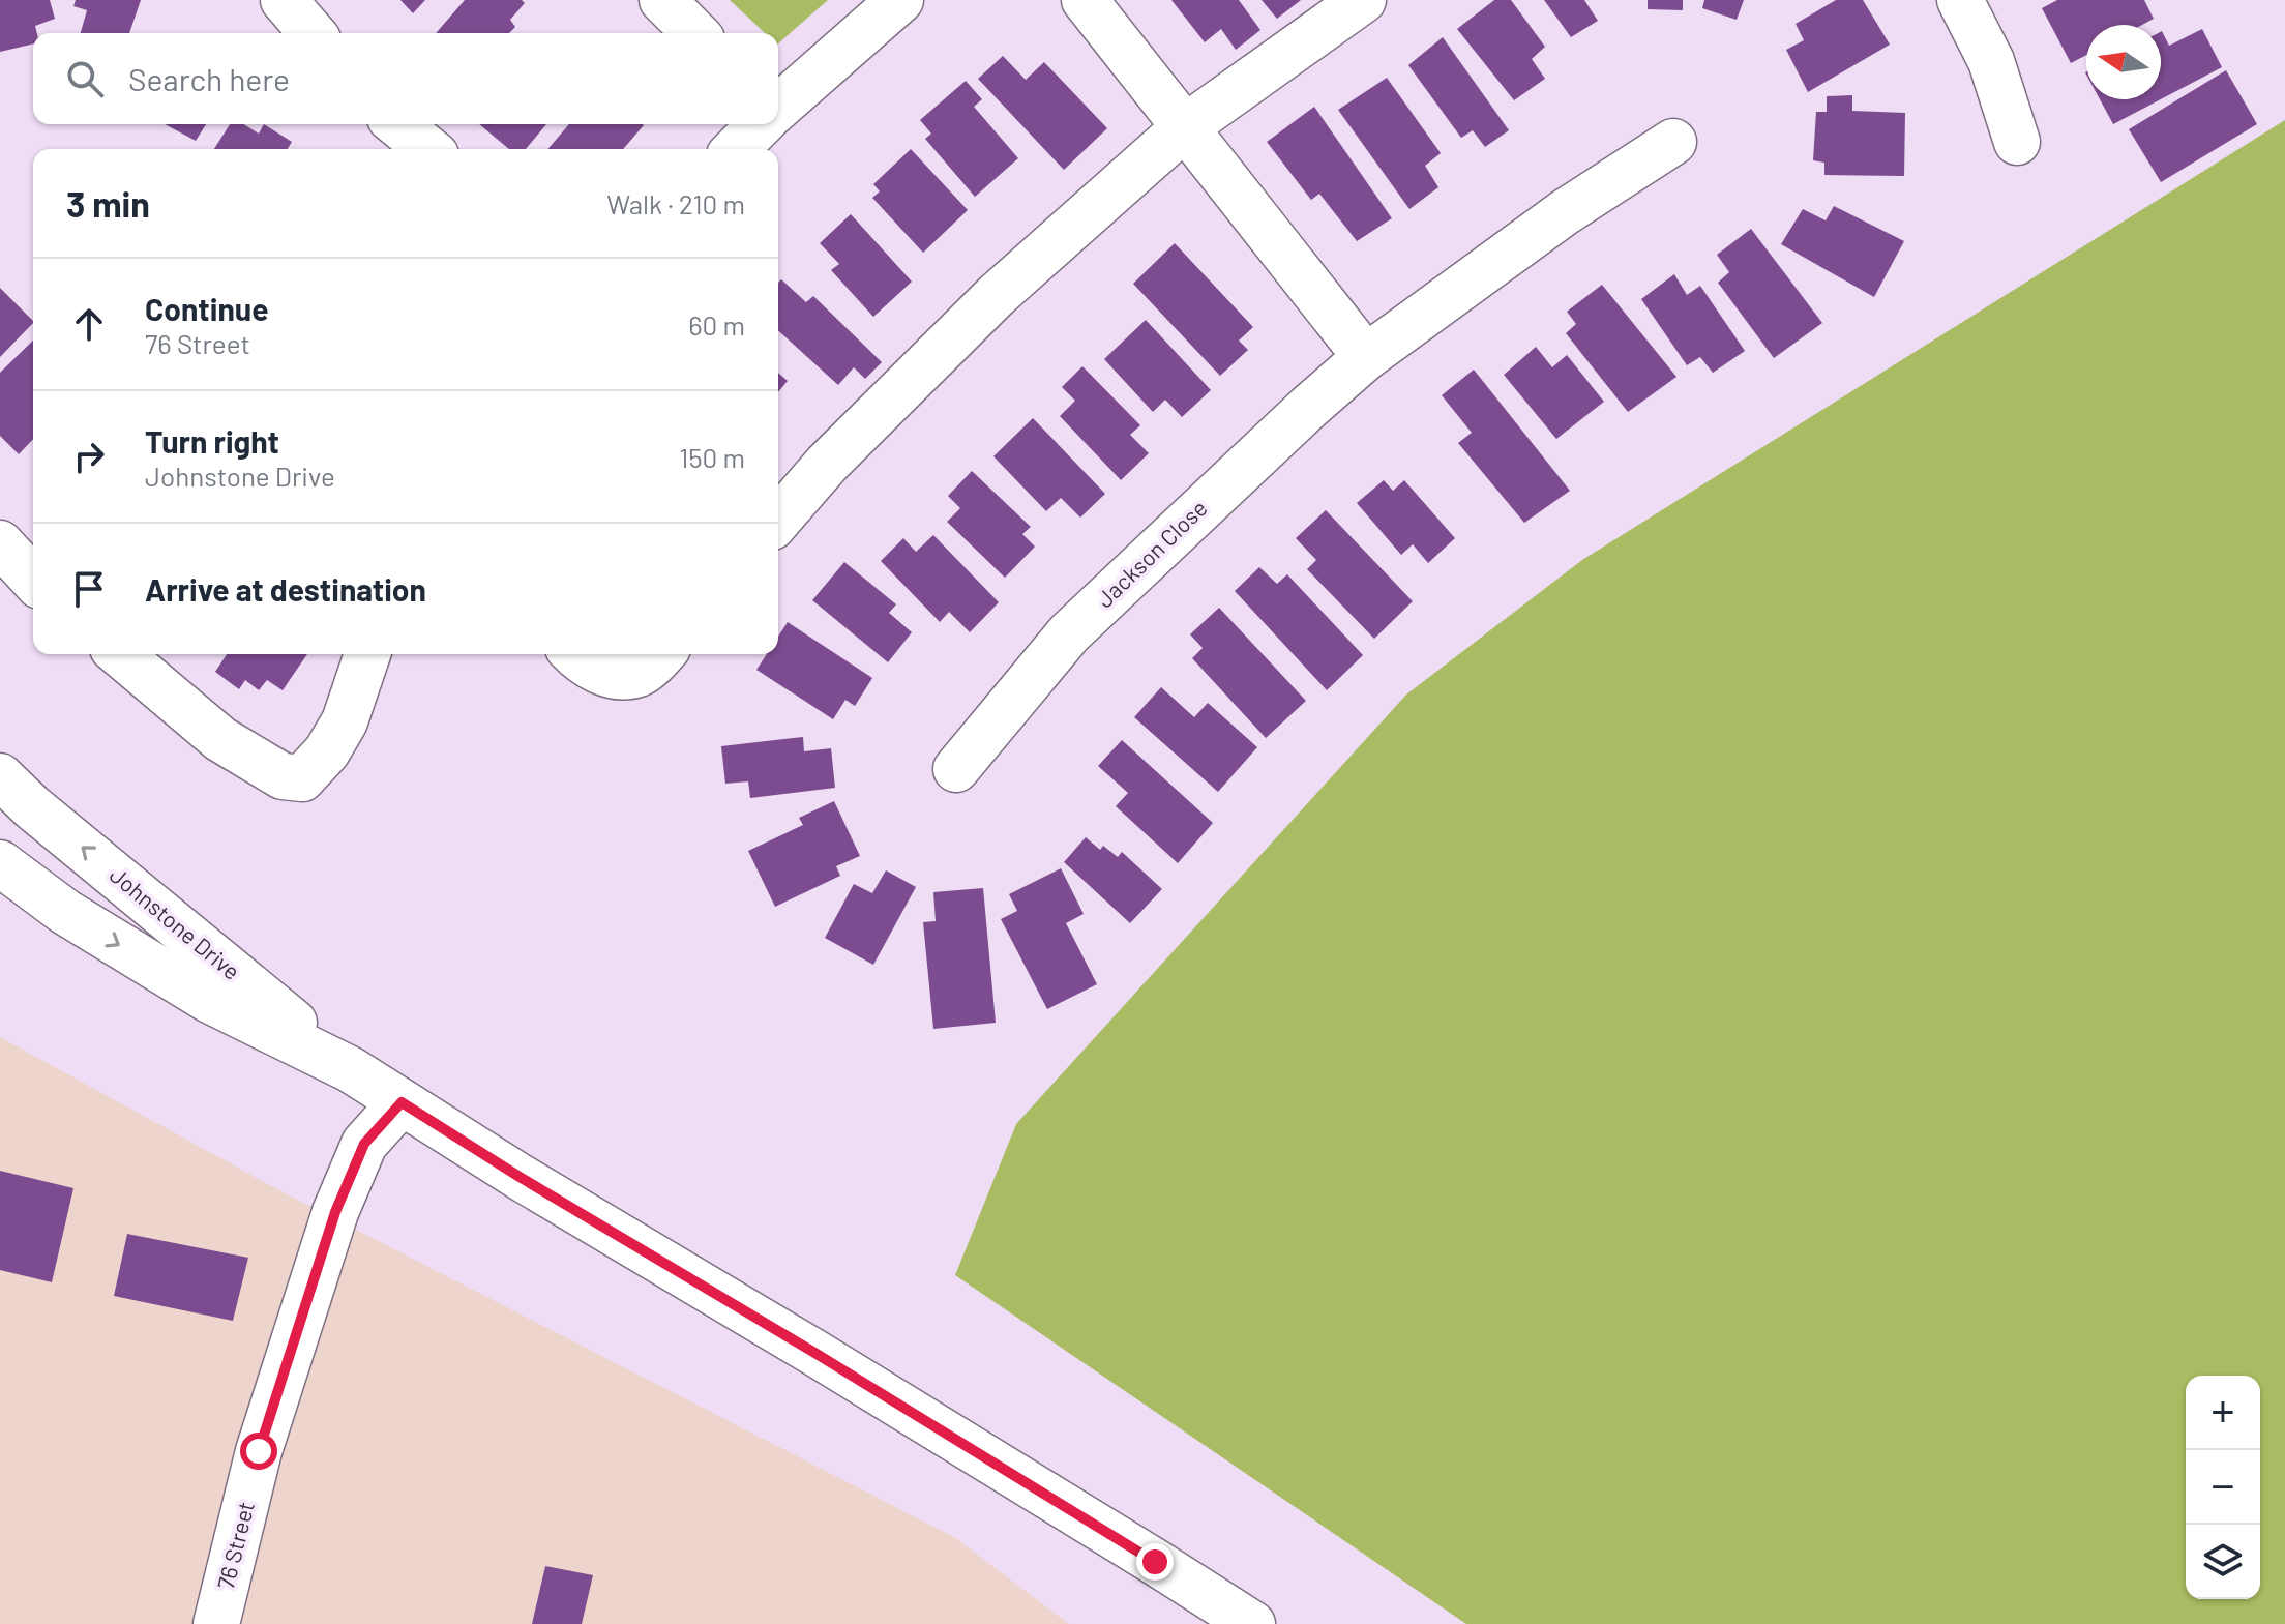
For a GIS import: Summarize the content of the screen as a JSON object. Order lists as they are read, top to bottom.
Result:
{
  "streets": {
    "street": ["Jackson Close", "Johnstone Drive", "76 Street"]
  },
  "crossings": [
    ["Johnstone Drive", "76 Street"]
  ],
  "north": "left",
  "page": {
    "search": "Search here",
    "heading": ["3 min", "Walk · 210 m"],
    "list": [
      ["Continue", "76 Street", "60 m"],
      ["Turn right", "Johnstone Drive", "150 m"],
      "Arrive at destination"
    ],
    "map_buttons": ["+", "−"]
  }
}
